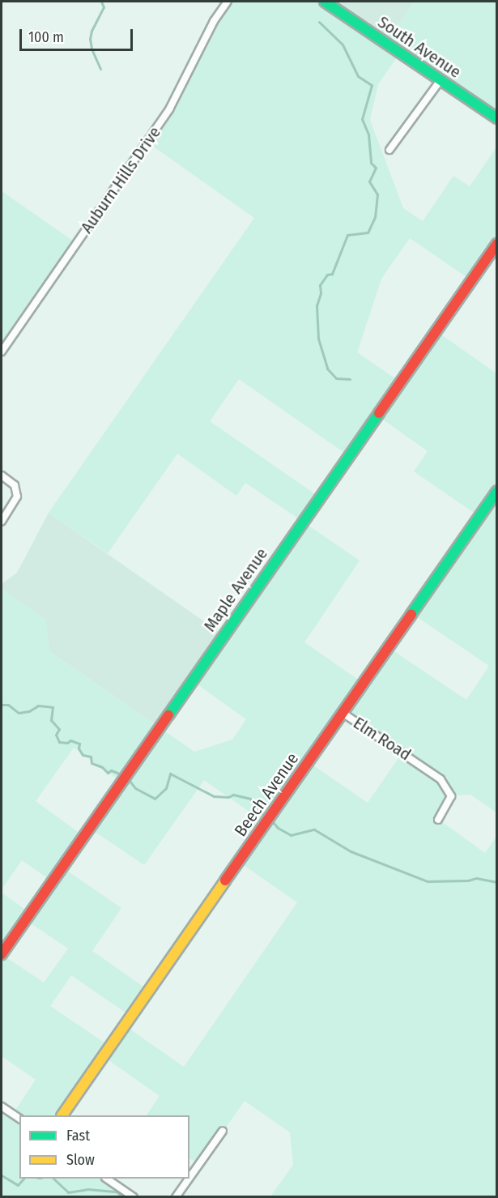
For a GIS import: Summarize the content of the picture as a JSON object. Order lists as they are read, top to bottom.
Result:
{
  "streets": {
    "street": [
      "South Avenue",
      "Auburn Hills Drive",
      "Maple Avenue",
      "Elm Road",
      "Beech Avenue"
    ]
  },
  "crossings": [
    ["Elm Road", "Beech Avenue"]
  ],
  "legend": ["Fast", "Slow"],
  "scale_bar": "100 m"
}
